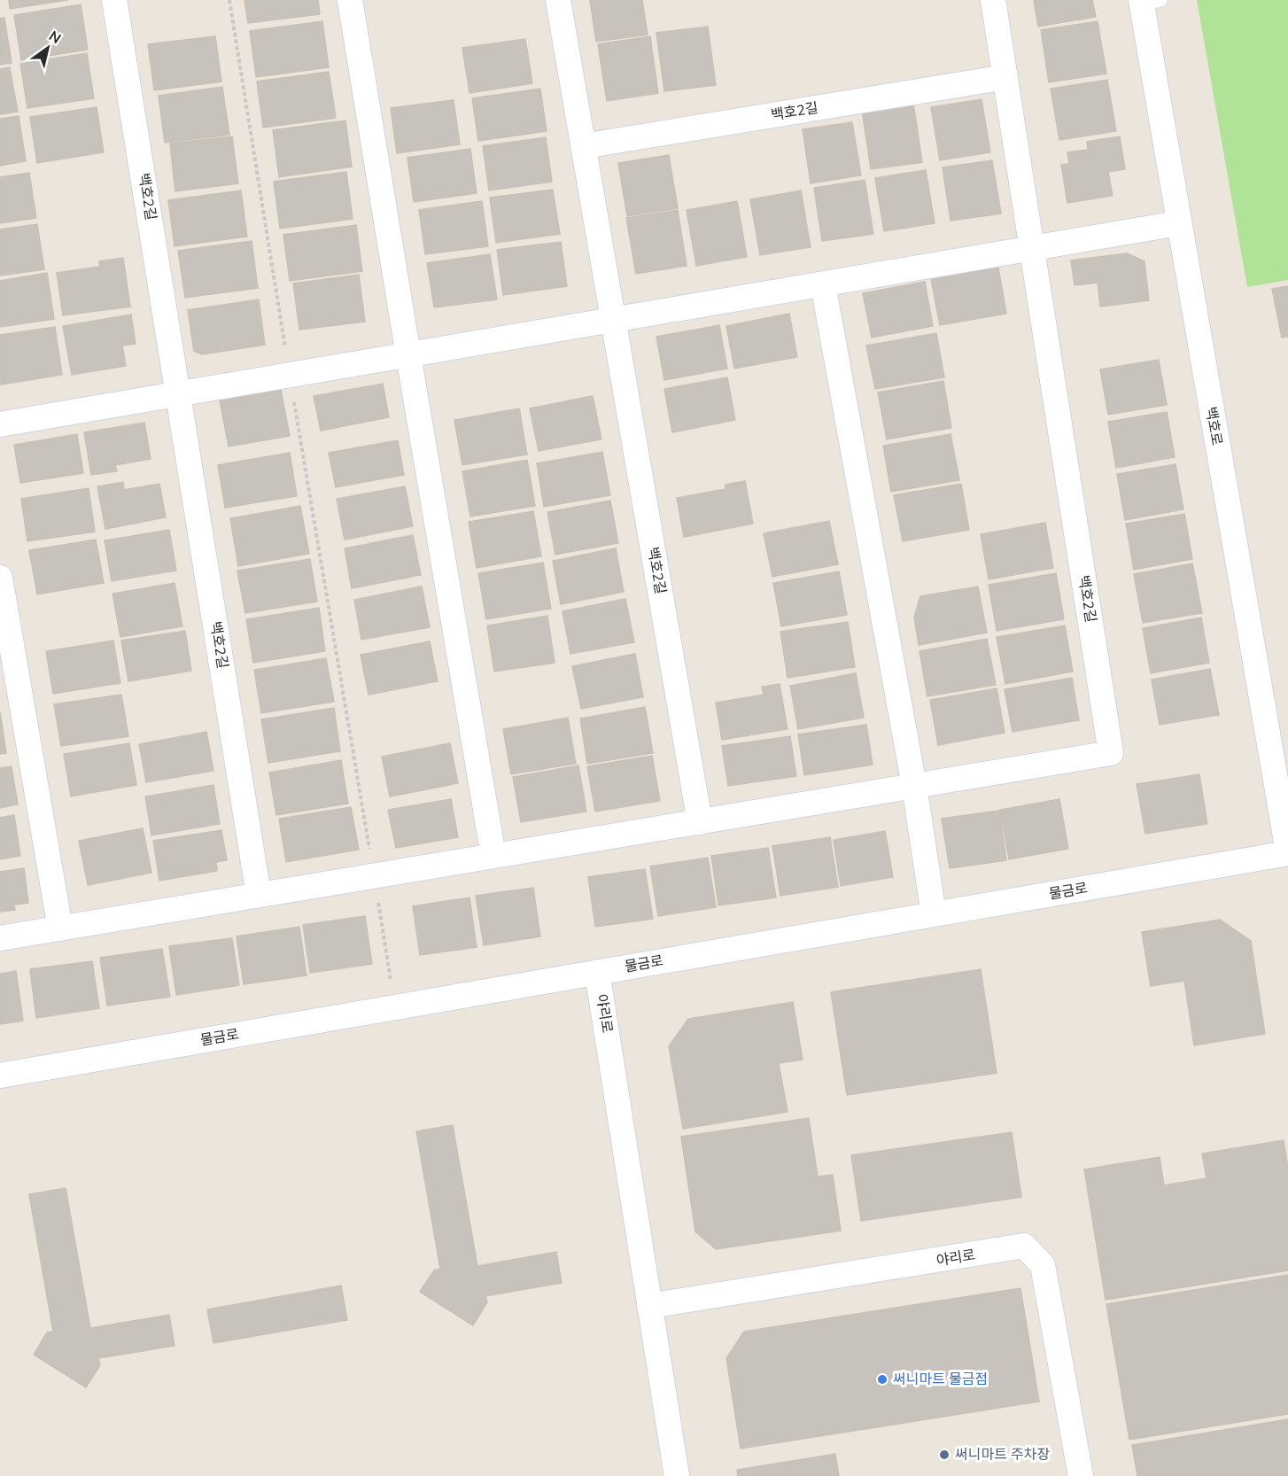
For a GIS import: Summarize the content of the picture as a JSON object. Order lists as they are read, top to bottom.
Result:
{
  "streets": {
    "street": [
      "백호2길",
      "백호로",
      "물금로",
      "야리로"
    ]
  },
  "crossings": [
    ["백호로", "물금로"],
    ["물금로", "야리로"]
  ],
  "places": ["써니마트 물금점", "써니마트 주차장"],
  "north": "top right"
}
